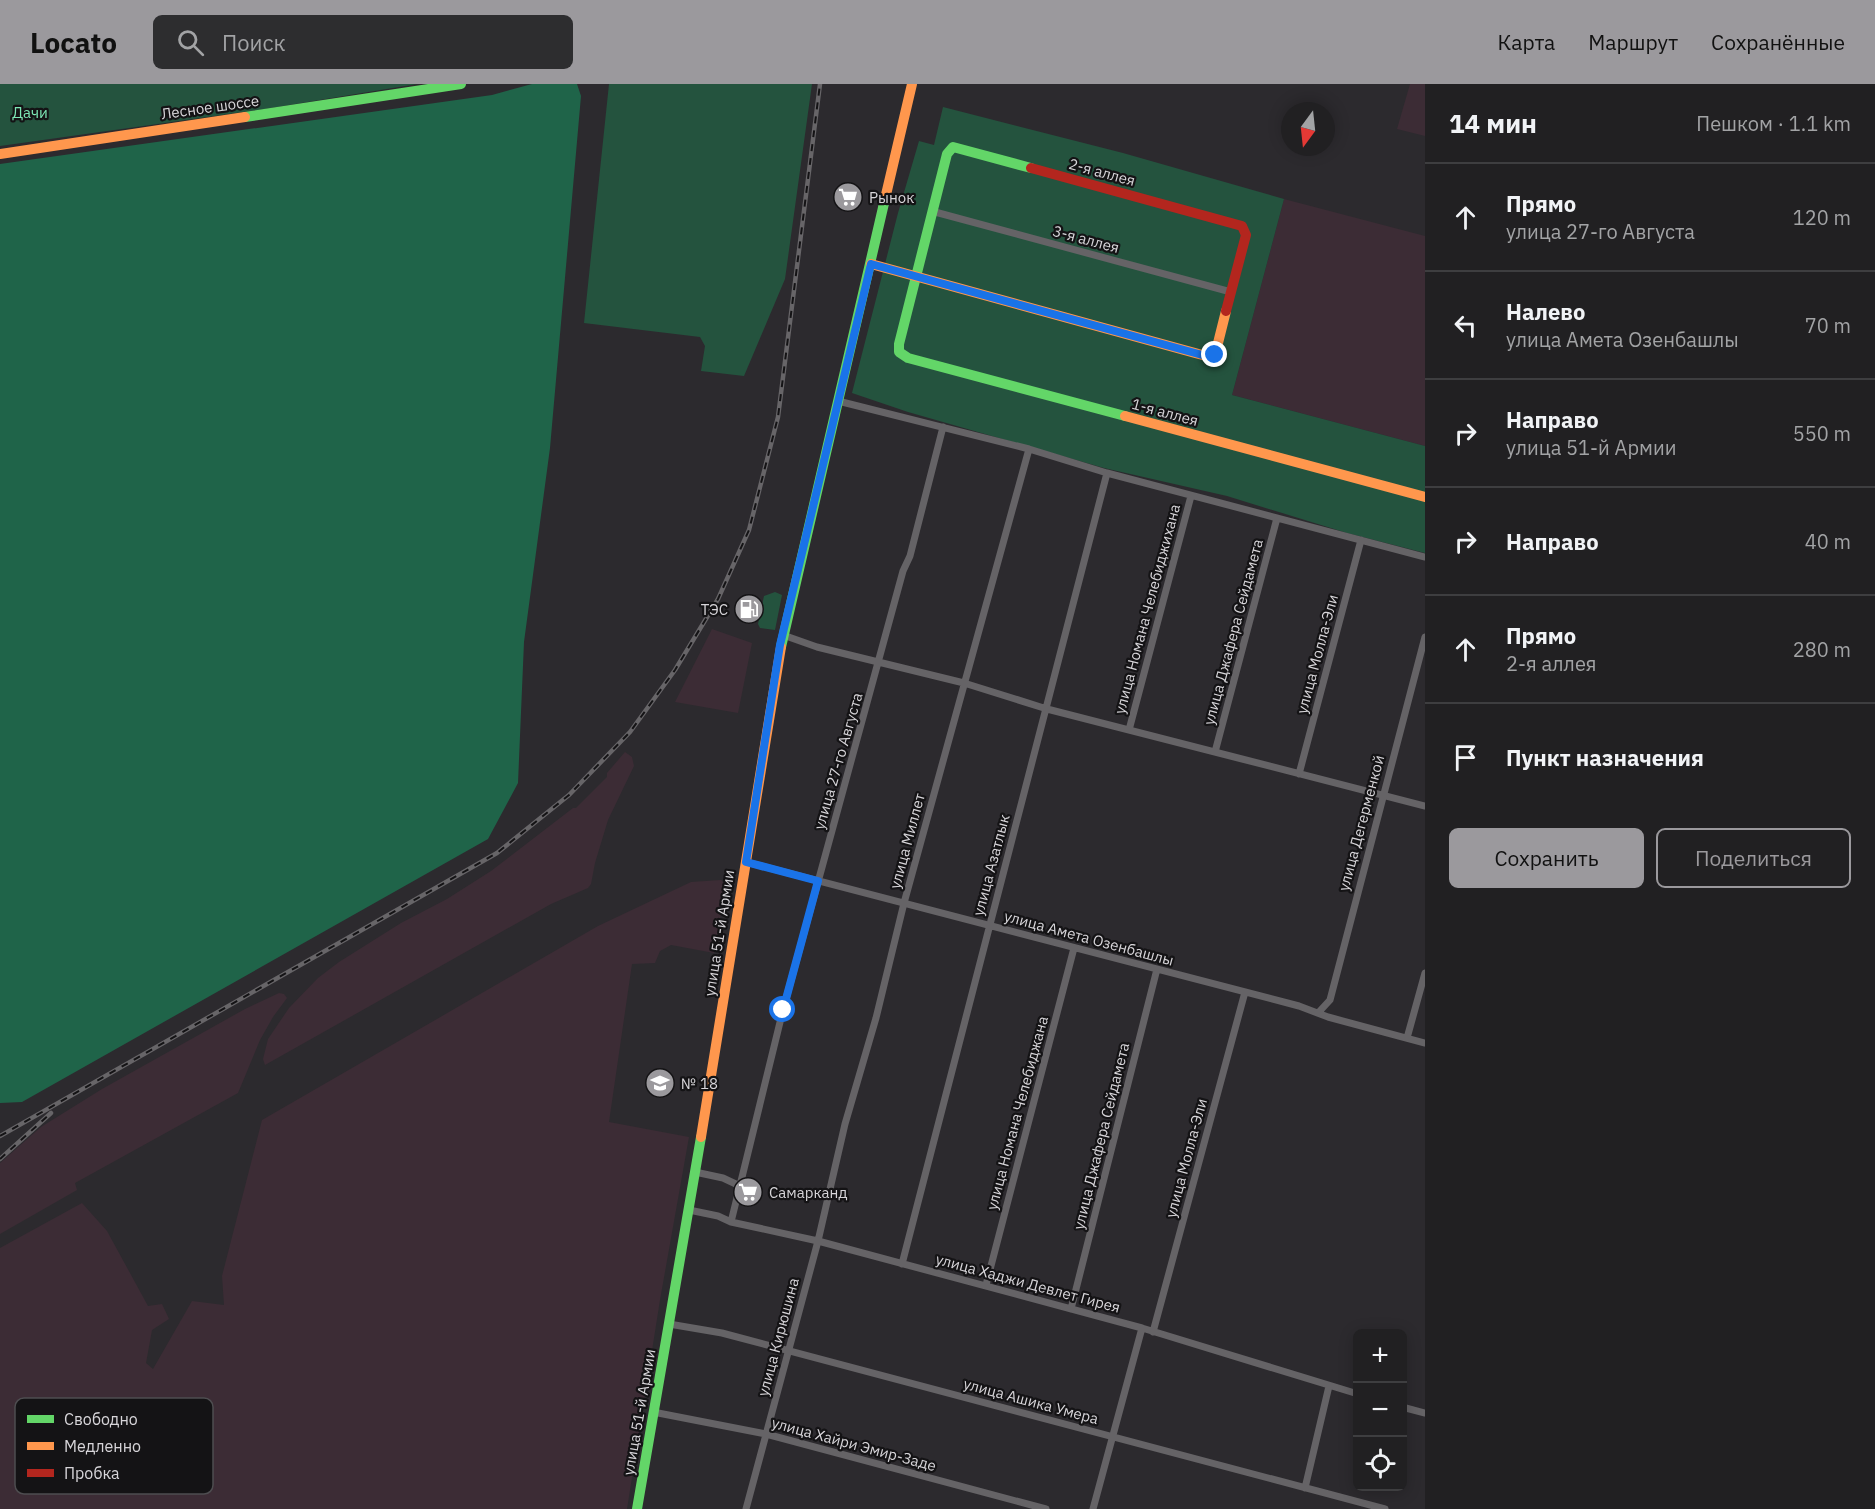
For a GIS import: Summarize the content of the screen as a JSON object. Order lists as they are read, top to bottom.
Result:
{
  "streets": {
    "main road": [
      "Лесное шоссе",
      "2-я аллея",
      "1-я аллея",
      "улица 51-й Армии"
    ],
    "street": [
      "3-я аллея",
      "улица Номана Челебиджихана",
      "улица Джафера Сейдамета",
      "улица Молла-Эли",
      "улица 27-го Августа",
      "улица Дегерменкой",
      "улица Миллет",
      "улица Азатлык",
      "улица Амета Озенбашлы",
      "улица Номана Челебиджана",
      "улица Хаджи Девлет Гирея",
      "улица Кирюшина",
      "улица Ашика Умера",
      "улица Хайри Эмир-Заде"
    ]
  },
  "crossings": [
    ["2-я аллея", "3-я аллея"],
    ["улица Джафера Сейдамета", "улица Амета Озенбашлы"],
    ["улица Джафера Сейдамета", "улица Хаджи Девлет Гирея"],
    ["улица Молла-Эли", "улица Амета Озенбашлы"],
    ["улица Молла-Эли", "улица Хаджи Девлет Гирея"],
    ["улица 27-го Августа", "улица Амета Озенбашлы"],
    ["улица 27-го Августа", "улица Хаджи Девлет Гирея"],
    ["улица Дегерменкой", "улица Амета Озенбашлы"],
    ["улица Миллет", "улица Амета Озенбашлы"],
    ["улица Миллет", "улица Хаджи Девлет Гирея"],
    ["улица Миллет", "улица Кирюшина"],
    ["улица Азатлык", "улица Амета Озенбашлы"],
    ["улица Азатлык", "улица Хаджи Девлет Гирея"],
    ["улица 51-й Армии", "улица Амета Озенбашлы"],
    ["улица 51-й Армии", "улица Хаджи Девлет Гирея"],
    ["улица 51-й Армии", "улица Ашика Умера"],
    ["улица 51-й Армии", "улица Хайри Эмир-Заде"],
    ["улица Амета Озенбашлы", "улица Номана Челебиджана"],
    ["улица Номана Челебиджана", "улица Хаджи Девлет Гирея"],
    ["улица Хаджи Девлет Гирея", "улица Кирюшина"],
    ["улица Кирюшина", "улица Ашика Умера"],
    ["улица Кирюшина", "улица Хайри Эмир-Заде"]
  ],
  "parks": ["Дачи"],
  "places": {
    "supermarket": ["Рынок", "Самарканд"],
    "fuel station": ["ТЭС"],
    "school or university": ["№ 18"]
  },
  "legend": ["Свободно", "Медленно", "Пробка"],
  "north": "bottom",
  "page": {
    "header": "Locato",
    "search": "Поиск",
    "nav": ["Карта", "Маршрут", "Сохранённые"],
    "heading": ["14 мин", "Пешком · 1.1 km"],
    "list": [
      ["Прямо", "улица 27-го Августа", "120 m"],
      ["Налево", "улица Амета Озенбашлы", "70 m"],
      ["Направо", "улица 51-й Армии", "550 m"],
      ["Направо", "40 m"],
      ["Прямо", "2-я аллея", "280 m"],
      "Пункт назначения"
    ],
    "buttons": ["Сохранить", "Поделиться"],
    "map_buttons": ["+", "−"]
  }
}
